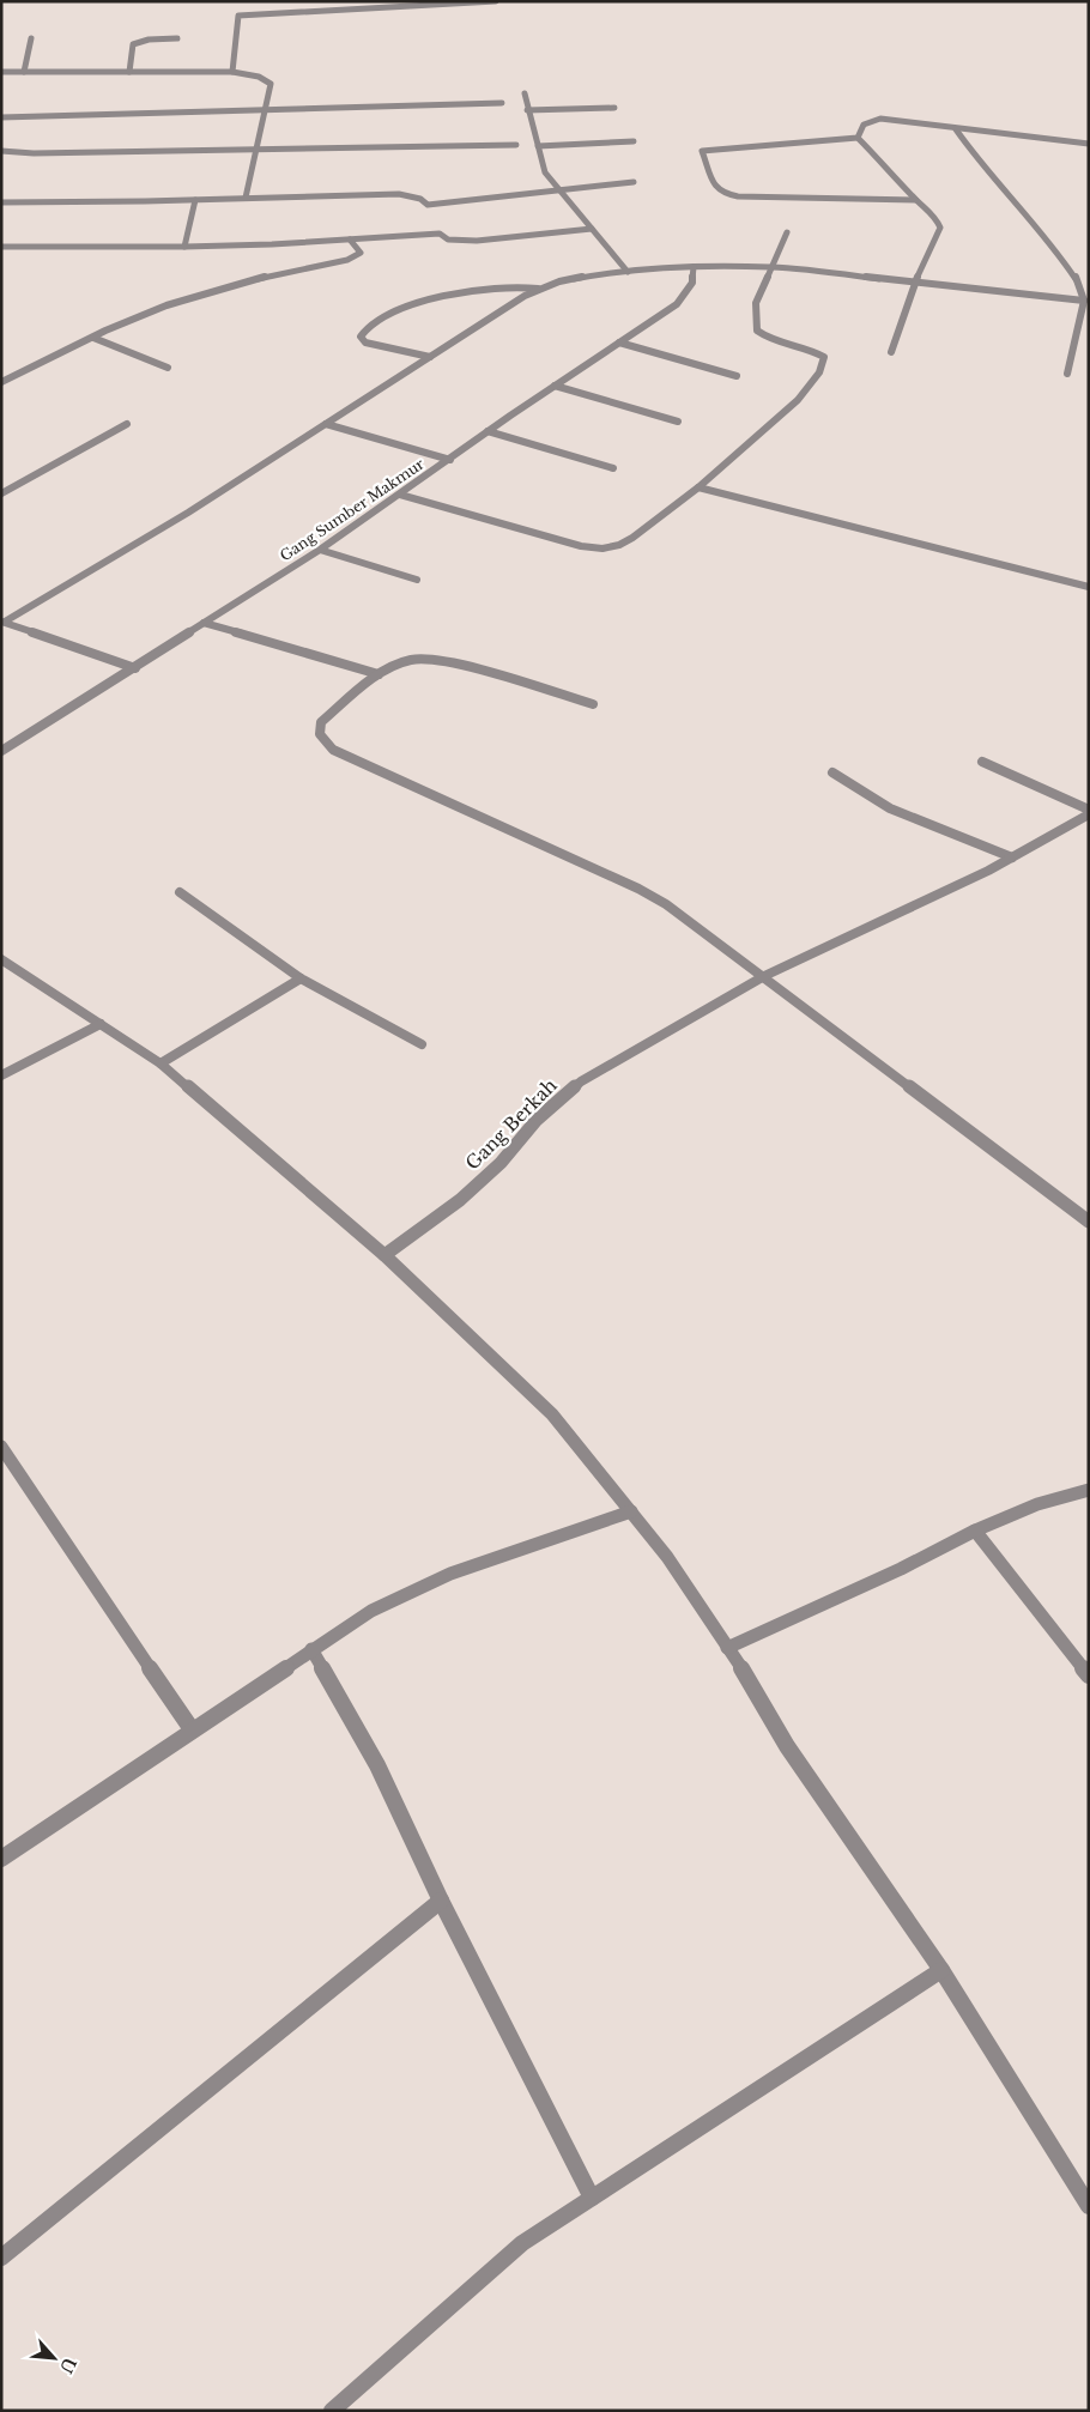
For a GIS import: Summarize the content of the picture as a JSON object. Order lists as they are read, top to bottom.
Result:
{
  "streets": {
    "street": ["Gang Sumber Makmur", "Gang Berkah"]
  },
  "north": "bottom right"
}
